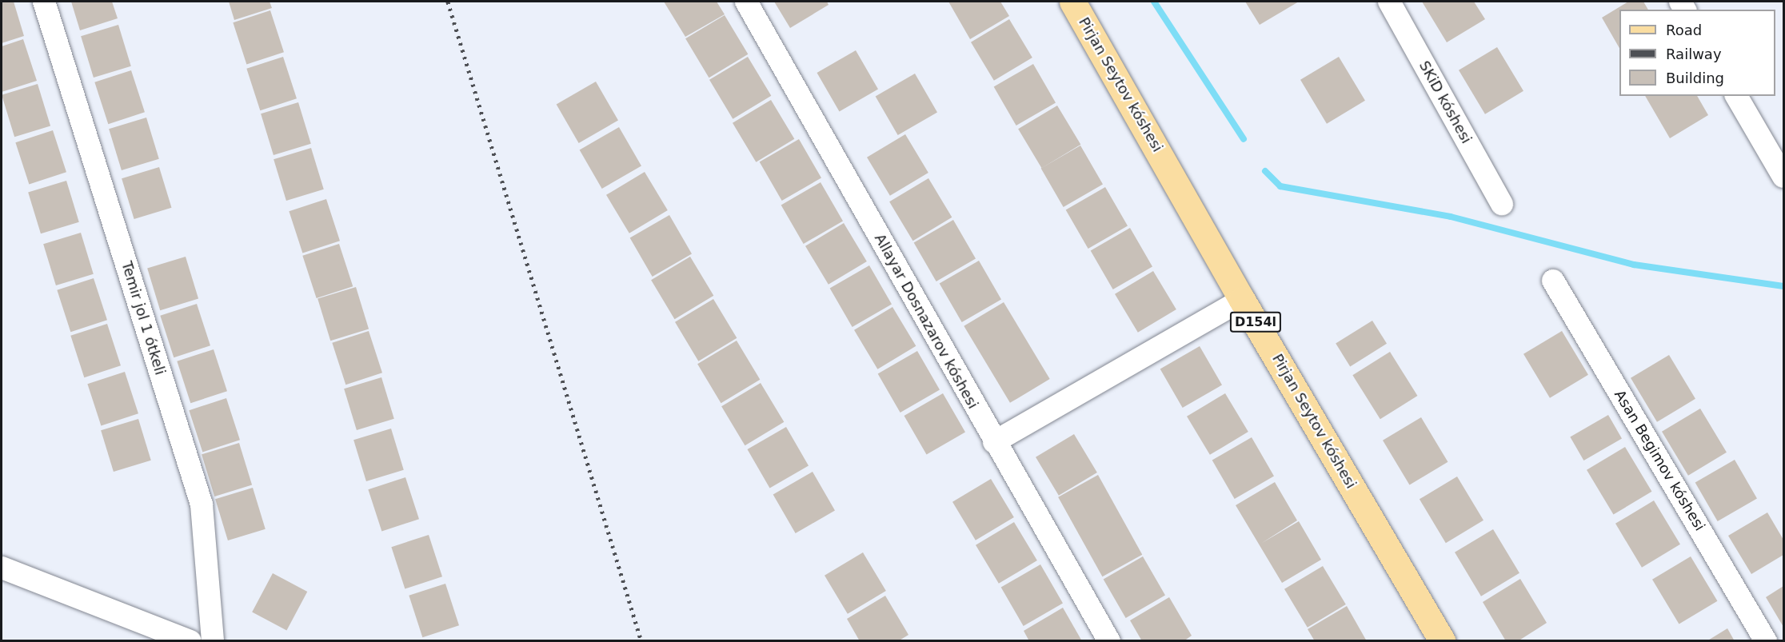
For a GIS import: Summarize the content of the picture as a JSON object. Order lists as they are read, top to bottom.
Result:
{
  "streets": {
    "main road": ["Pirjan Seytov kóshesi", "D154l"],
    "street": [
      "SKiD kóshesi",
      "Temir jol 1 ótkeli",
      "Allayar Dosnazarov kóshesi",
      "Asan Begimov kóshesi"
    ]
  },
  "legend": ["Road", "Railway", "Building"]
}
